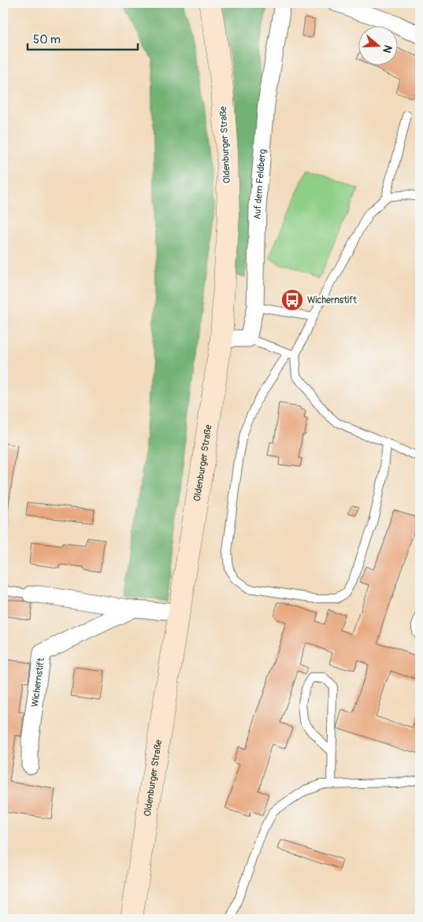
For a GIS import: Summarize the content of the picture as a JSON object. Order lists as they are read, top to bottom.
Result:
{
  "streets": {
    "main road": ["Oldenburger Straße"],
    "street": ["Auf dem Feldberg", "Wichernstift"]
  },
  "places": {
    "bus stop": ["Wichernstift"]
  },
  "scale_bar": "50 m",
  "north": "right"
}
